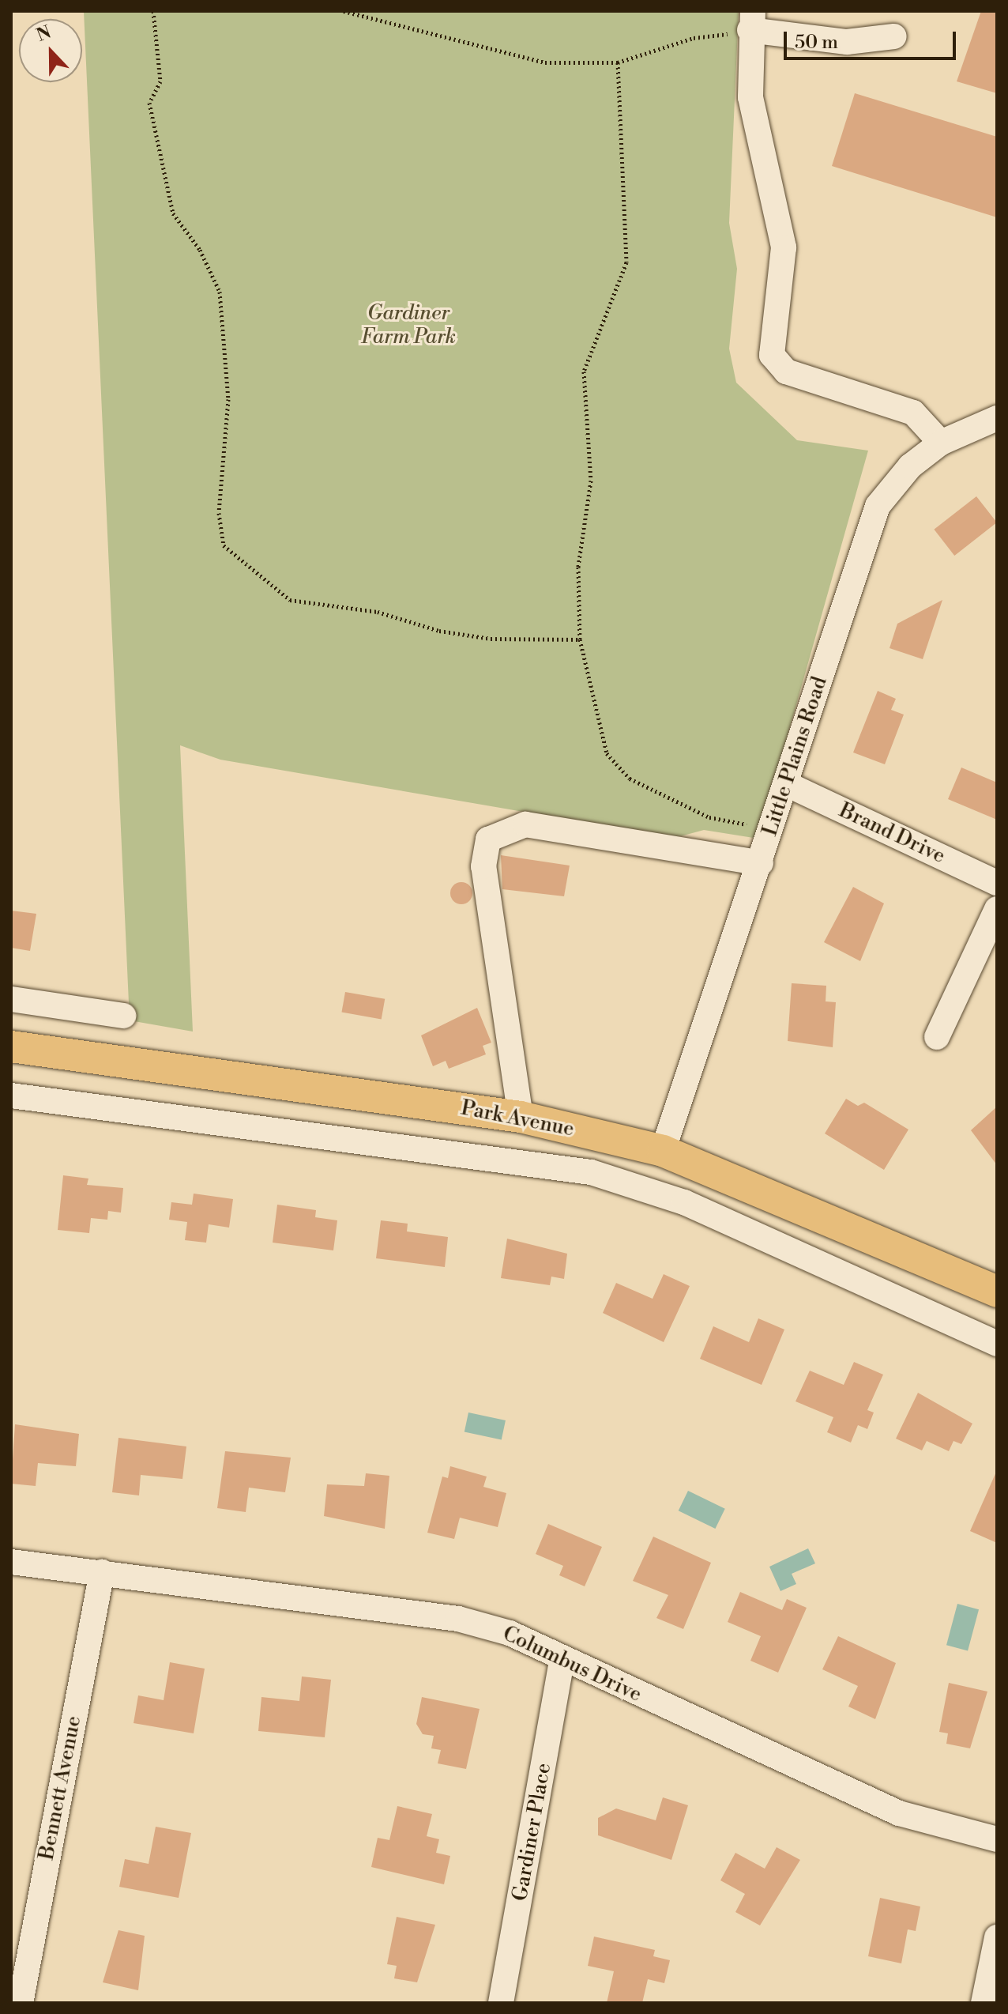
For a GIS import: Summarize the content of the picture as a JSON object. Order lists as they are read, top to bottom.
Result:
{
  "streets": {
    "main road": ["Park Avenue"],
    "street": [
      "Little Plains Road",
      "Brand Drive",
      "Columbus Drive",
      "Bennett Avenue",
      "Gardiner Place"
    ]
  },
  "crossings": [
    ["Little Plains Road", "Brand Drive"],
    ["Little Plains Road", "Park Avenue"],
    ["Columbus Drive", "Bennett Avenue"],
    ["Columbus Drive", "Gardiner Place"]
  ],
  "parks": ["Gardiner Farm Park"],
  "scale_bar": "50 m",
  "north": "top"
}
